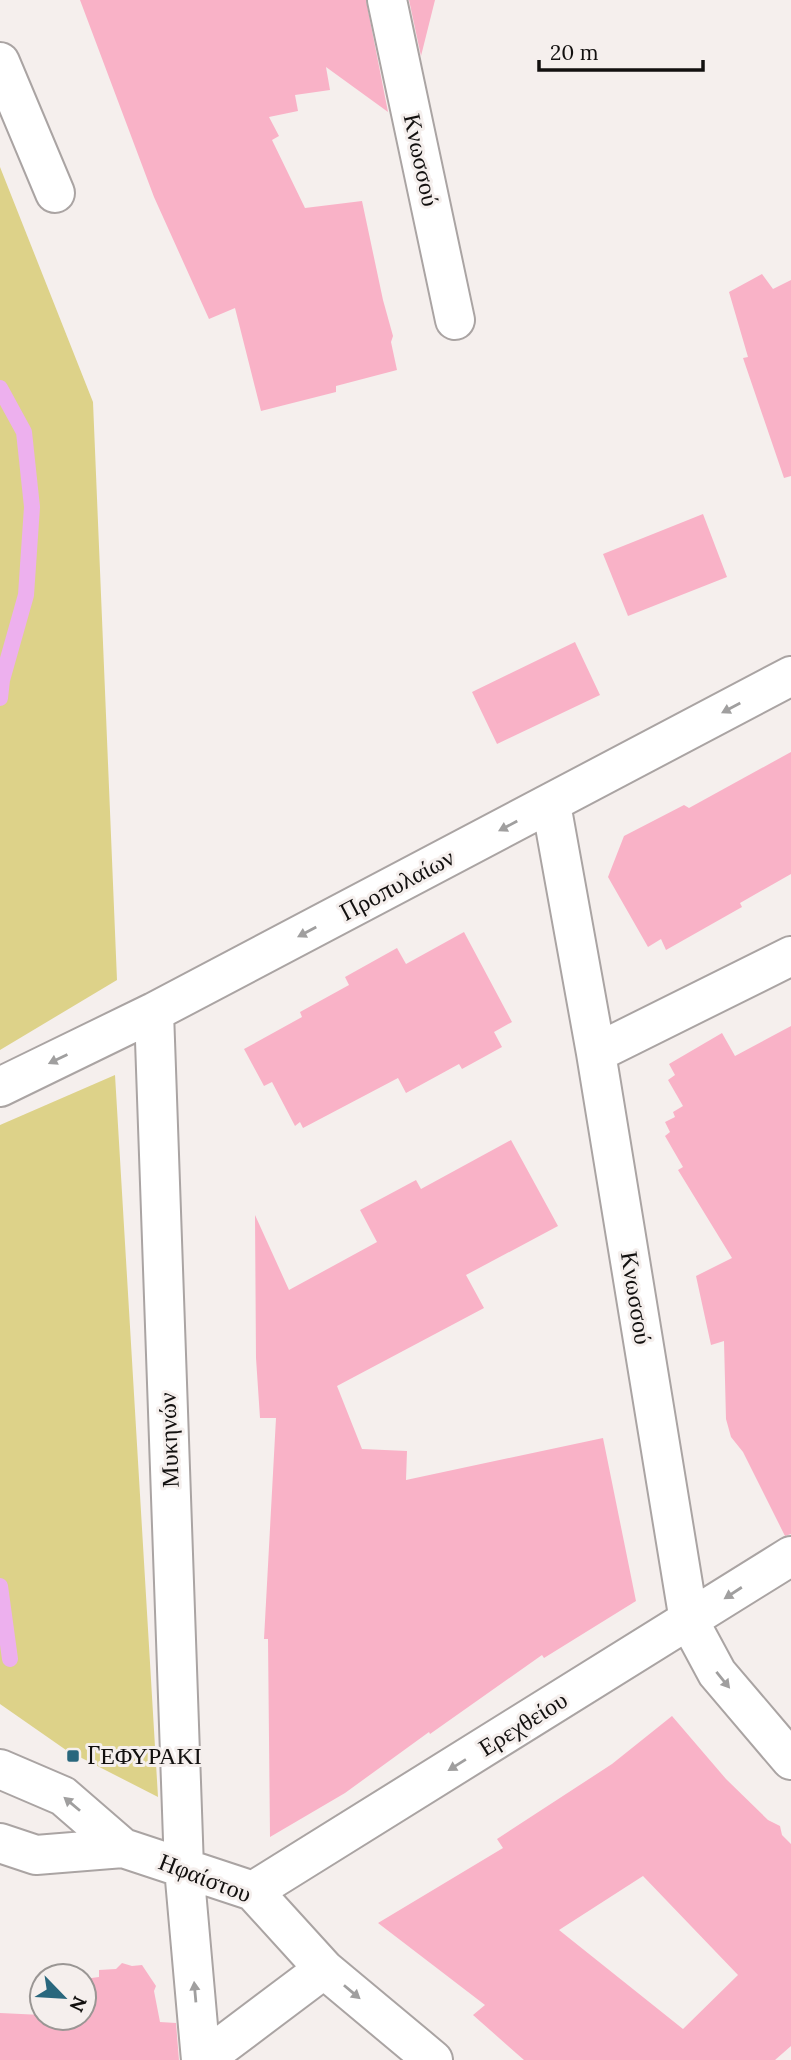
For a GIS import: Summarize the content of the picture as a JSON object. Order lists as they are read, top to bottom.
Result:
{
  "streets": {
    "street": [
      "Κνωσσού",
      "Προπυλαίων",
      "Μυκηνών",
      "Ερεχθείου",
      "Ηφαίστου"
    ]
  },
  "crossings": [
    ["Κνωσσού", "Προπυλαίων"],
    ["Κνωσσού", "Ερεχθείου"],
    ["Προπυλαίων", "Μυκηνών"],
    ["Μυκηνών", "Ηφαίστου"],
    ["Ερεχθείου", "Ηφαίστου"]
  ],
  "one_way": ["Προπυλαίων", "Ερεχθείου"],
  "places": {
    "transit": ["ΓΕΦΥΡΑΚΙ"]
  },
  "scale_bar": "20 m",
  "north": "bottom right"
}
